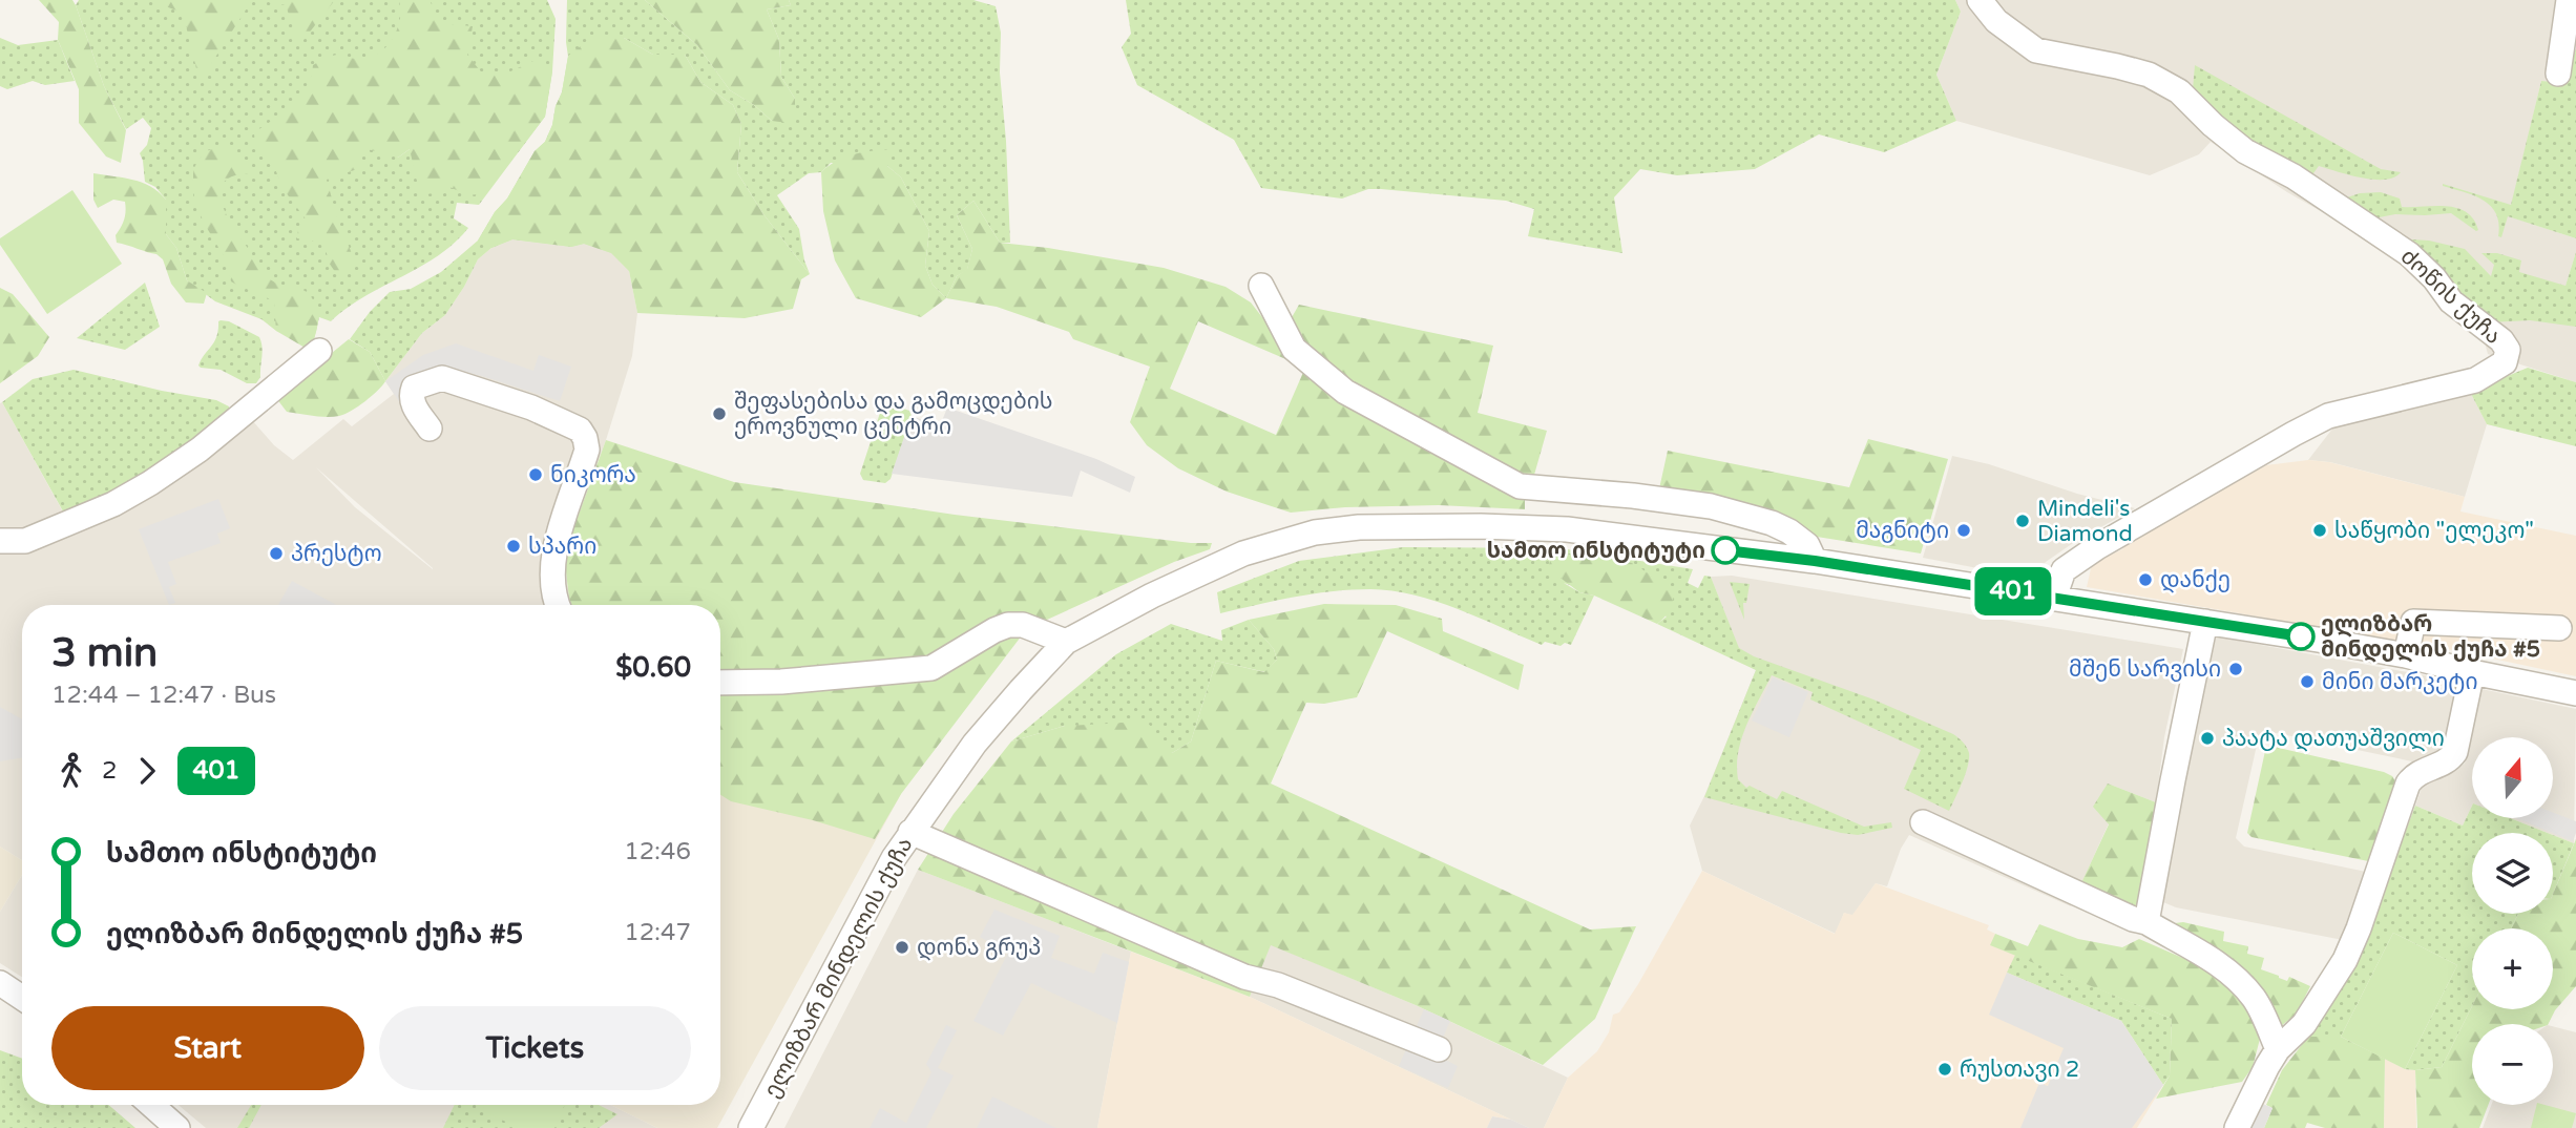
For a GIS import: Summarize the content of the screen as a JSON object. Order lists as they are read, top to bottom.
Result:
{
  "streets": {
    "street": ["ძოწის ქუჩა", "ელიზბარ მინდელის ქუჩა"]
  },
  "crossings": [
    ["ძოწის ქუჩა", "ელიზბარ მინდელის ქუჩა"]
  ],
  "places": [
    "შეფასებისა და გამოცდების ეროვნული ცენტრი",
    "ნიკორა",
    "Mindeli's Diamond",
    "მაგნიტი",
    "საწყობი \"ელეკო\"",
    "სპარი",
    "სამთო ინსტიტუტი",
    "პრესტო",
    "დანქე",
    "ელიზბარ მინდელის ქუჩა #5",
    "მშენ სარვისი",
    "მინი მარკეტი",
    "პაატა დათუაშვილი",
    "დონა გრუპ",
    "რუსთავი 2"
  ],
  "lines": ["bus line 401"],
  "north": "top",
  "page": {
    "on_map": "401",
    "heading": ["3 min", "12:44 – 12:47 · Bus", "$0.60"],
    "legs": ["2", "401"],
    "map_buttons": ["+", "−"],
    "list": [
      {
        "name": "სამთო ინსტიტუტი",
        "value": "12:46"
      },
      {
        "name": "ელიზბარ მინდელის ქუჩა #5",
        "value": "12:47"
      }
    ],
    "buttons": ["Start", "Tickets"]
  }
}
